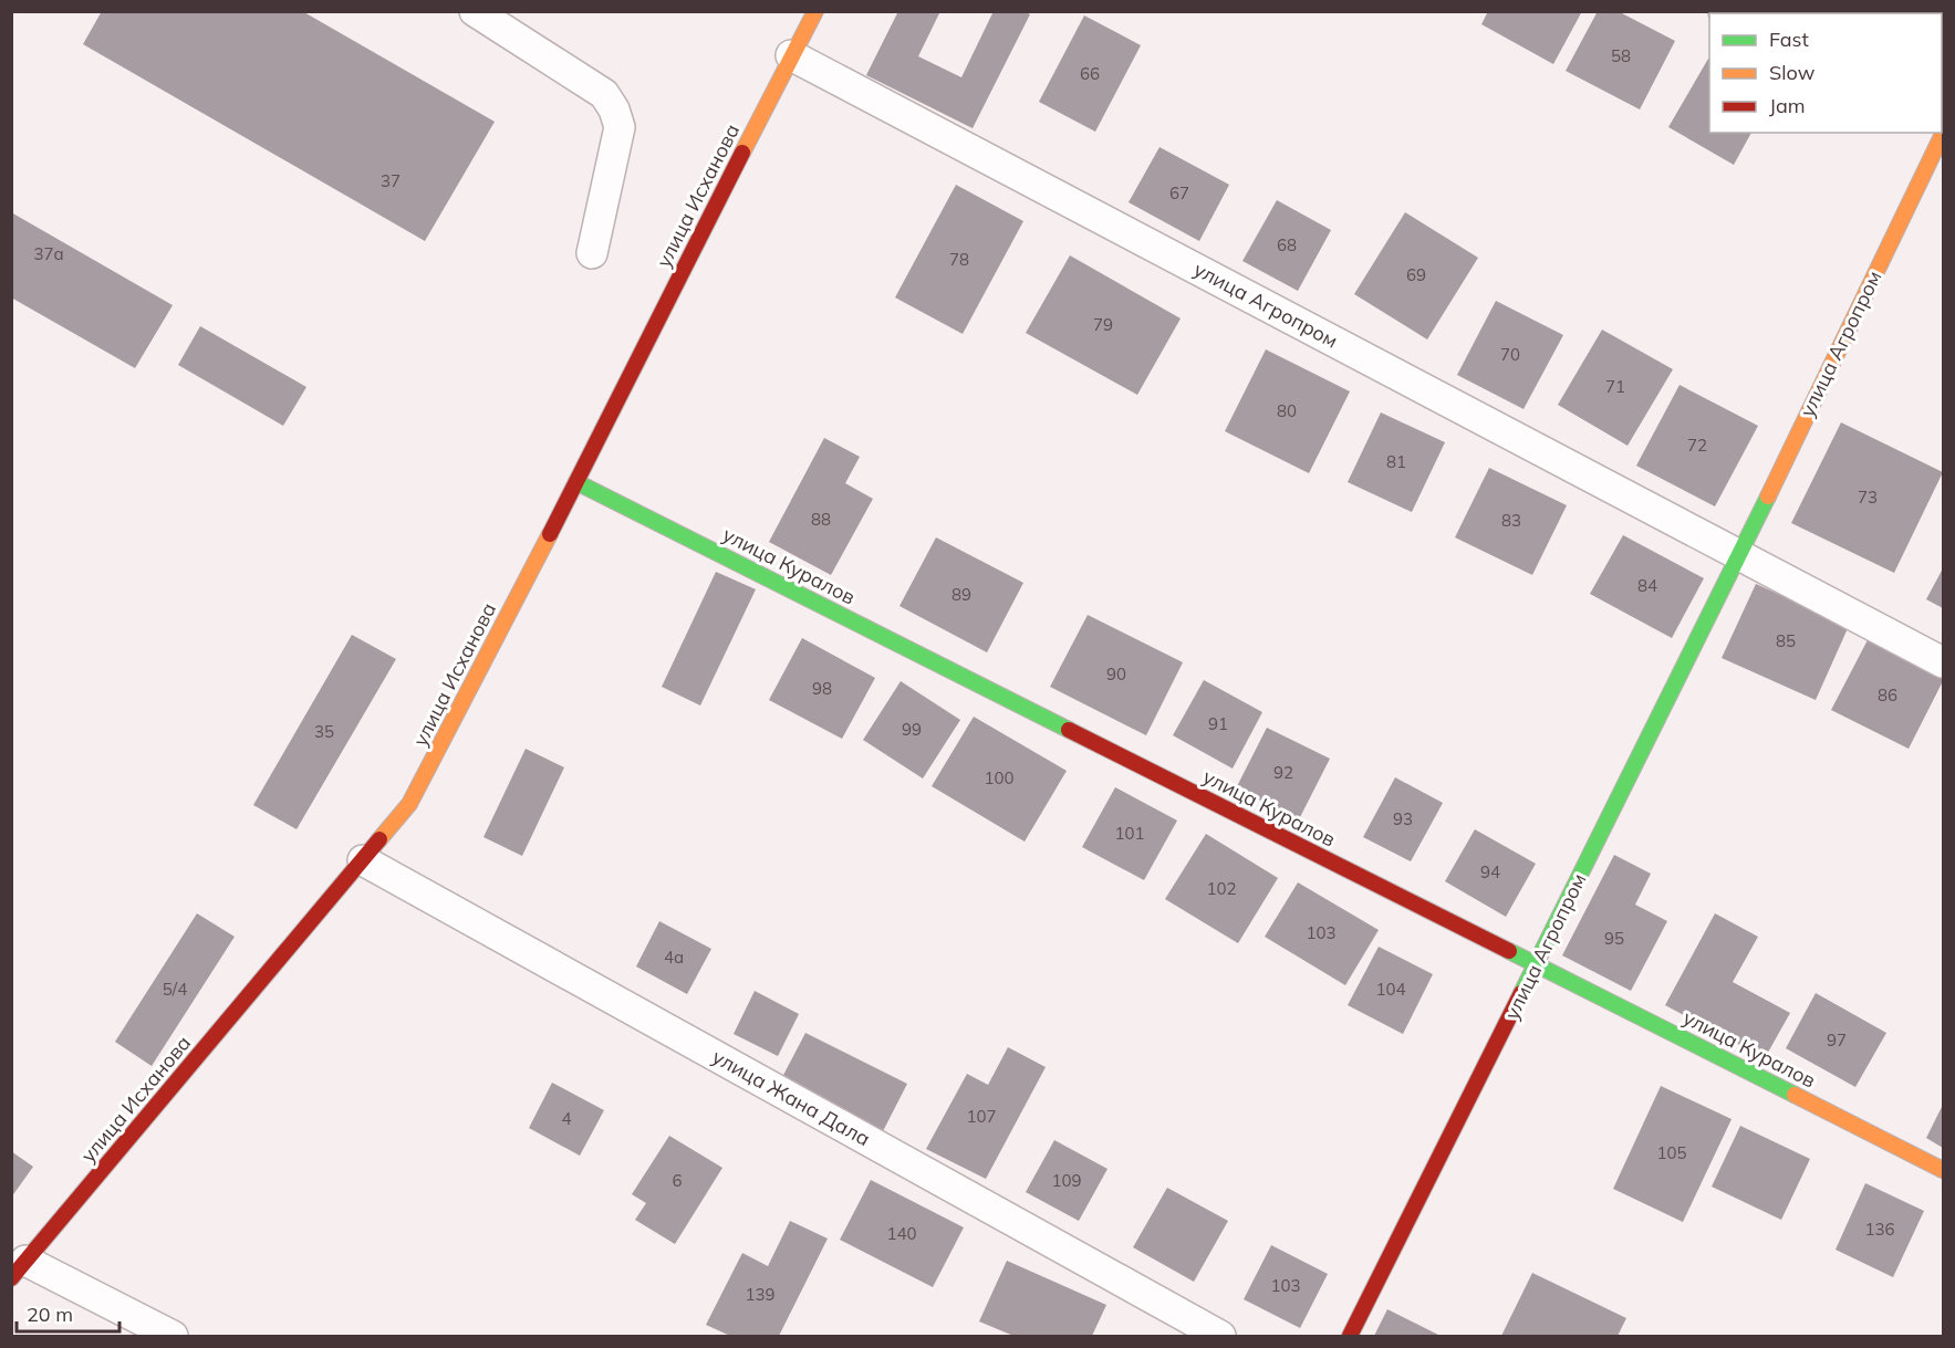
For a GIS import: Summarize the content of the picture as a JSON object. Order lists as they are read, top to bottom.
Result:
{
  "streets": {
    "street": [
      "улица Исханова",
      "улица Агропром",
      "улица Куралов",
      "улица Жана Дала"
    ]
  },
  "crossings": [
    ["улица Исханова", "улица Агропром"],
    ["улица Исханова", "улица Куралов"],
    ["улица Исханова", "улица Жана Дала"],
    ["улица Агропром", "улица Куралов"]
  ],
  "house_numbers": [
    "58",
    "66",
    "37",
    "67",
    "68",
    "37а",
    "78",
    "69",
    "79",
    "70",
    "71",
    "80",
    "72",
    "81",
    "73",
    "88",
    "83",
    "84",
    "89",
    "85",
    "90",
    "98",
    "86",
    "91",
    "99",
    "35",
    "92",
    "100",
    "93",
    "101",
    "94",
    "102",
    "103",
    "95",
    "4а",
    "5/4",
    "104",
    "97",
    "107",
    "4",
    "105",
    "6",
    "109",
    "136",
    "140",
    "103",
    "139"
  ],
  "legend": ["Fast", "Slow", "Jam"],
  "scale_bar": "20 m"
}
